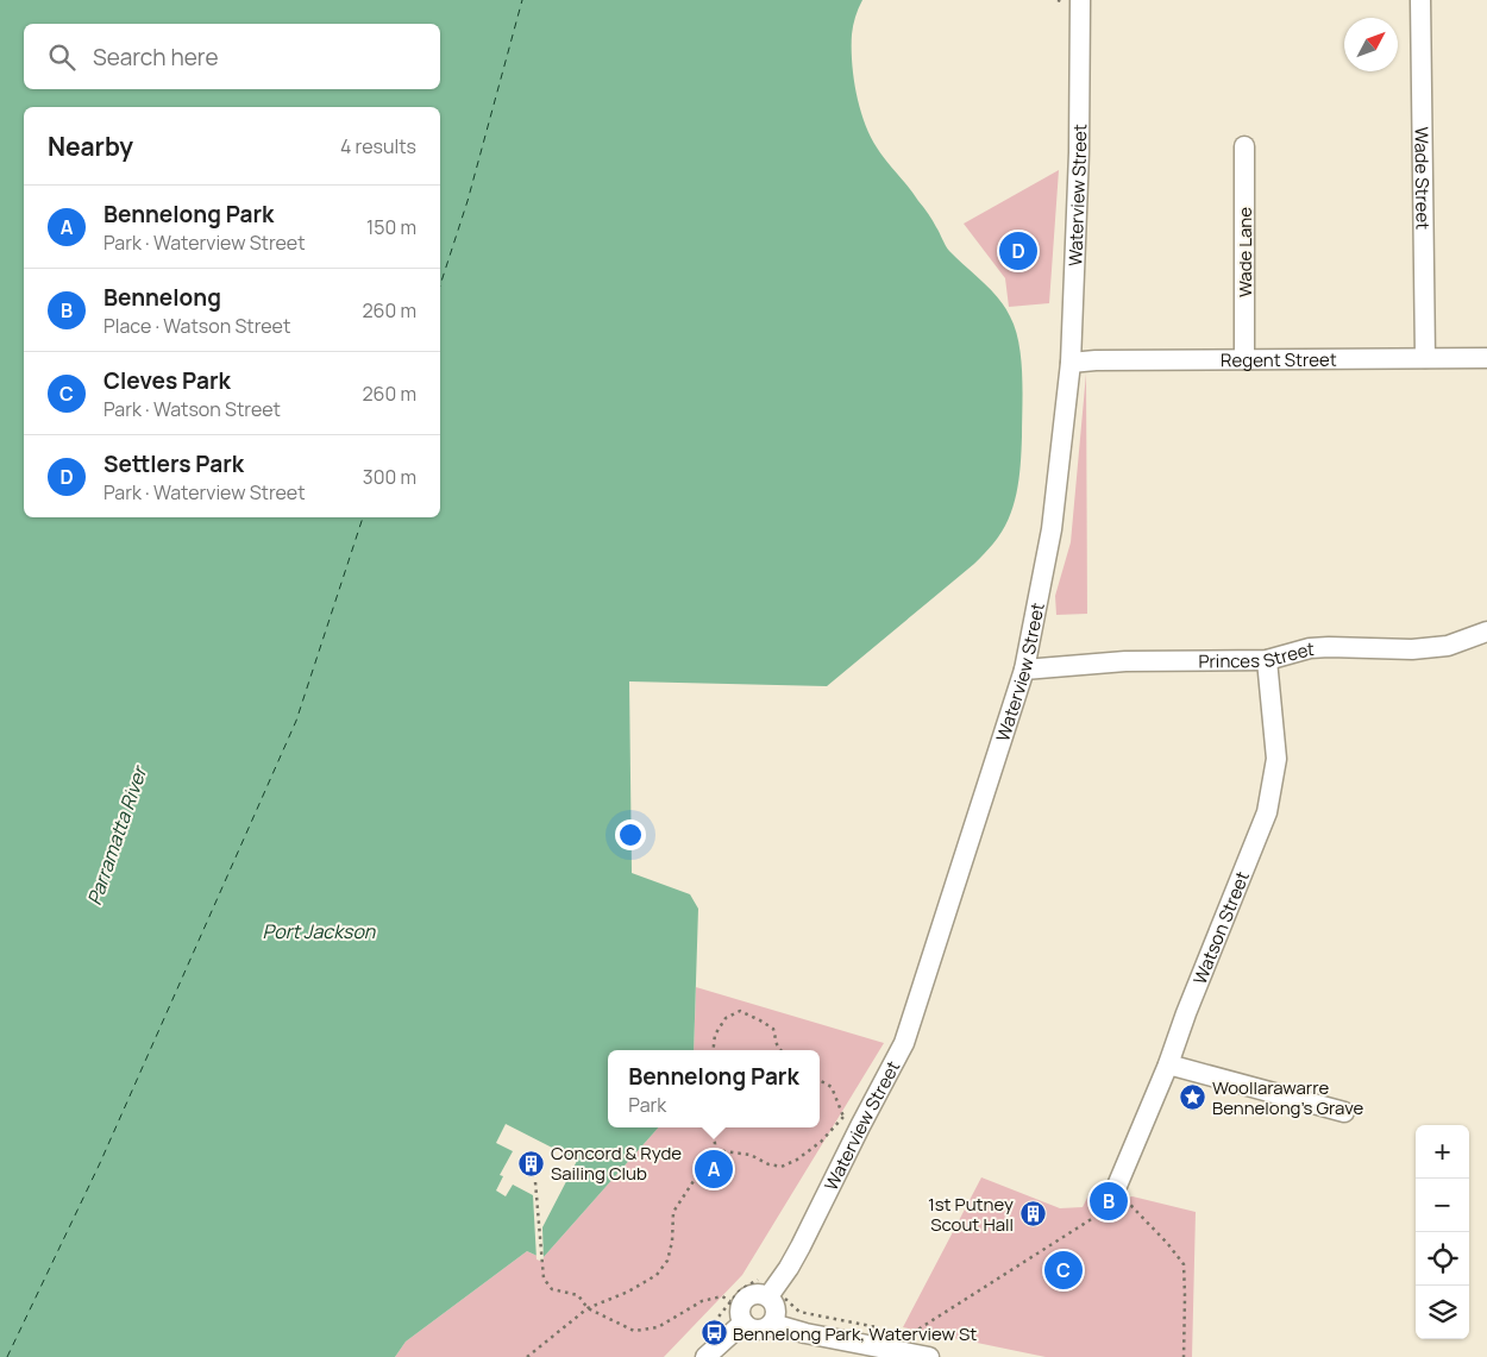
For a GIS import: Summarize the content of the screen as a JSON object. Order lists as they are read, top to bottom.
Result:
{
  "streets": {
    "street": [
      "Wade Street",
      "Waterview Street",
      "Wade Lane",
      "Regent Street",
      "Princes Street",
      "Watson Street"
    ]
  },
  "crossings": [
    ["Wade Street", "Regent Street"],
    ["Waterview Street", "Regent Street"],
    ["Waterview Street", "Princes Street"],
    ["Wade Lane", "Regent Street"],
    ["Princes Street", "Watson Street"]
  ],
  "water": ["Parramatta River", "Port Jackson"],
  "places": {
    "place": ["Woollarawarre Bennelong's Grave"],
    "building": ["Concord & Ryde Sailing Club", "1st Putney Scout Hall"],
    "bus stop": ["Bennelong Park, Waterview St"]
  },
  "north": "top right",
  "page": {
    "search": "Search here",
    "heading": ["Nearby", "4 results"],
    "list": [
      {
        "mark": "A",
        "name": "Bennelong Park",
        "note": "Park · Waterview Street",
        "value": "150 m"
      },
      {
        "mark": "B",
        "name": "Bennelong",
        "note": "Place · Watson Street",
        "value": "260 m"
      },
      {
        "mark": "C",
        "name": "Cleves Park",
        "note": "Park · Watson Street",
        "value": "260 m"
      },
      {
        "mark": "D",
        "name": "Settlers Park",
        "note": "Park · Waterview Street",
        "value": "300 m"
      }
    ],
    "pins": [
      "D",
      "A",
      "B",
      "C"
    ],
    "popup": ["Bennelong Park", "Park"],
    "map_buttons": ["+", "−"]
  }
}
